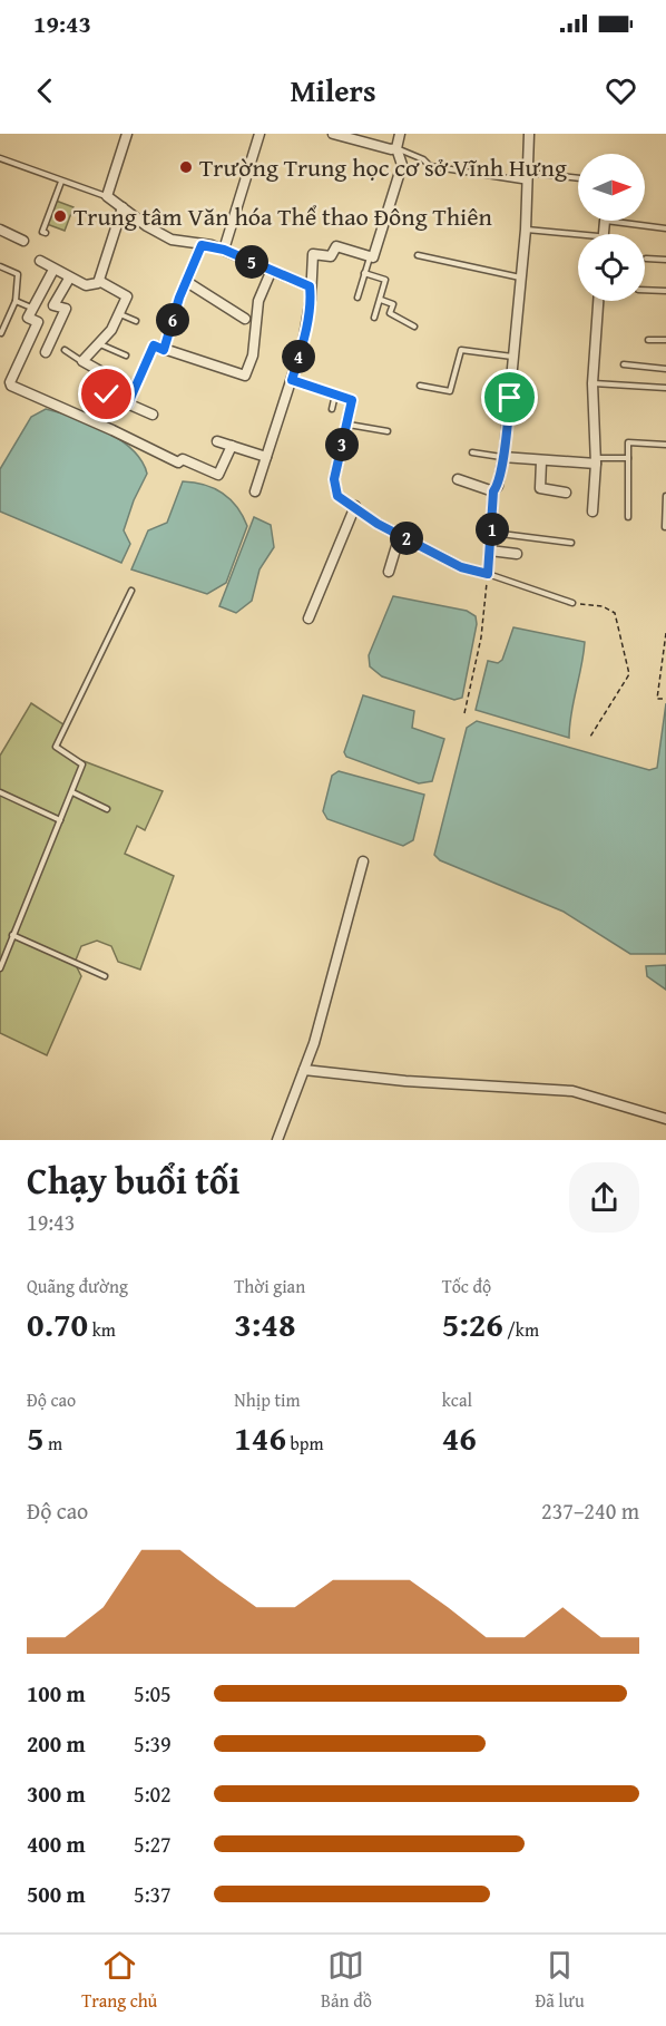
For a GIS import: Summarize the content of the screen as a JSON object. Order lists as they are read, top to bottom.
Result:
{
  "places": ["Trường Trung học cơ sở Vĩnh Hưng", "Trung tâm Văn hóa Thể thao Đông Thiên"],
  "north": "right",
  "page": {
    "status": "19:43",
    "header": "Milers",
    "pins": [
      "5",
      "6",
      "4",
      "3",
      "1",
      "2"
    ],
    "heading": ["Chạy buổi tối", "19:43"],
    "stats": [
      ["Quãng đường", "0.70 km"],
      ["Thời gian", "3:48"],
      ["Tốc độ", "5:26 /km"],
      ["Độ cao", "5 m"],
      ["Nhịp tim", "146 bpm"],
      ["kcal", "46"]
    ],
    "chart": ["Độ cao", "237–240 m"],
    "list": [
      {
        "name": "100 m",
        "note": "5:05"
      },
      {
        "name": "200 m",
        "note": "5:39"
      },
      {
        "name": "300 m",
        "note": "5:02"
      },
      {
        "name": "400 m",
        "note": "5:27"
      },
      {
        "name": "500 m",
        "note": "5:37"
      }
    ],
    "tabs": ["Trang chủ", "Bản đồ", "Đã lưu"]
  }
}
